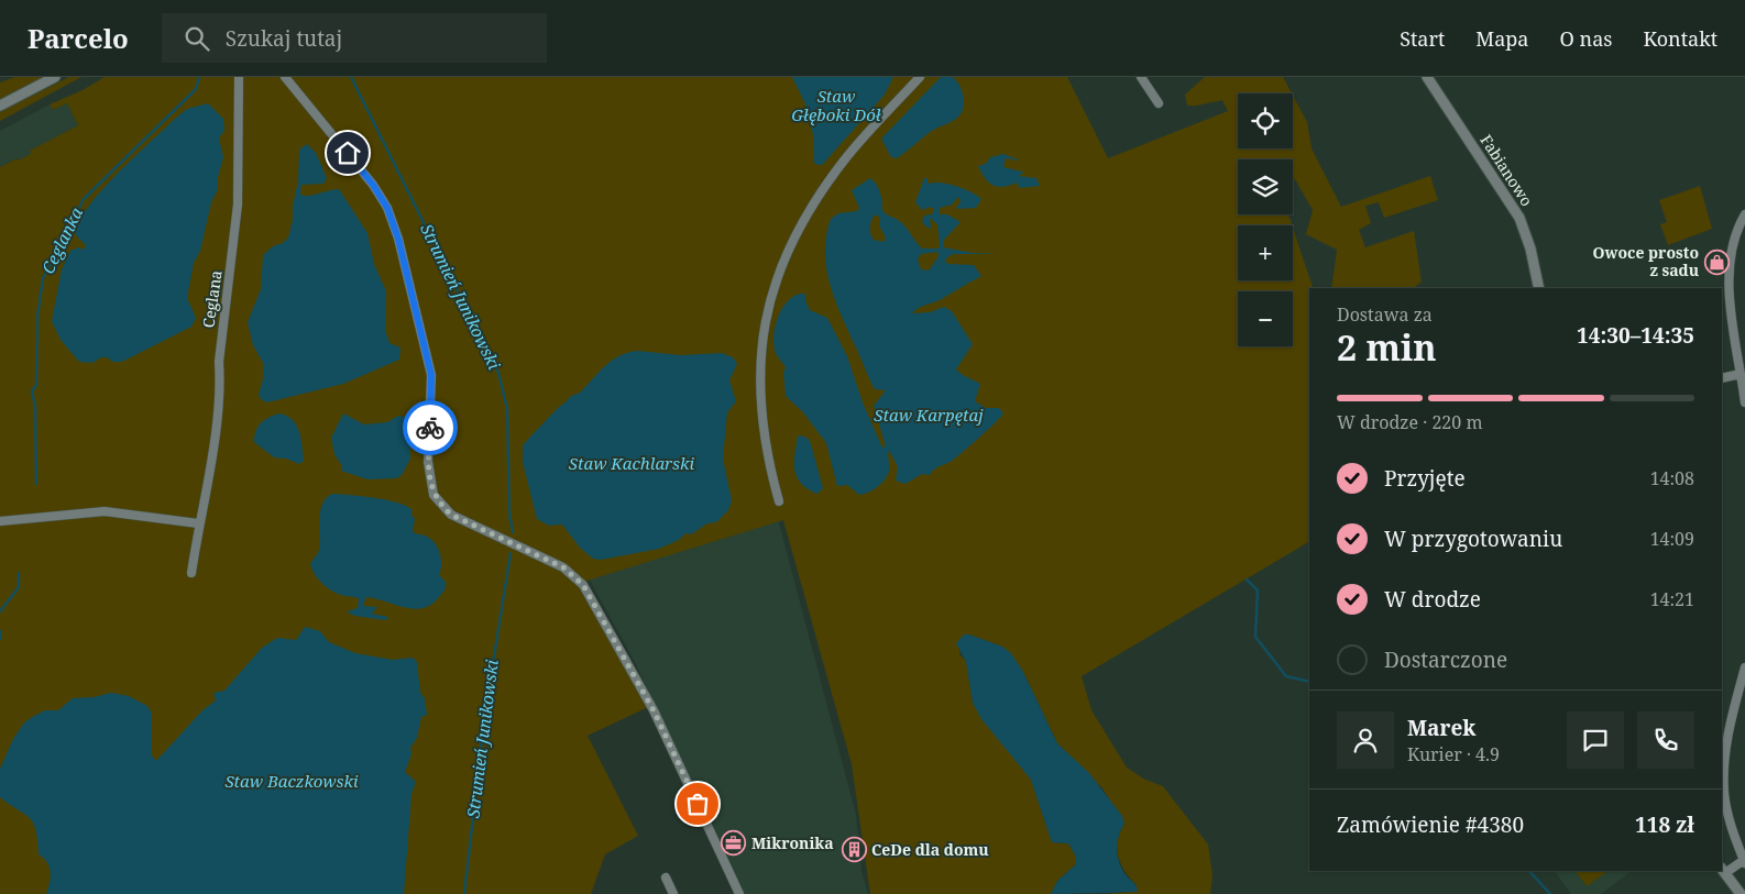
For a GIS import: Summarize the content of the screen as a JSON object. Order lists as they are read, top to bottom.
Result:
{
  "streets": {
    "street": ["Fabianowo", "Ceglana"]
  },
  "water": [
    "Staw Głęboki Dół",
    "Ceglanka",
    "Strumień Junikowski",
    "Staw Karpętaj",
    "Staw Kachlarski",
    "Staw Baczkowski"
  ],
  "places": {
    "shop": ["Owoce prosto z sadu"],
    "office": ["Mikronika"],
    "building": ["CeDe dla domu"]
  },
  "page": {
    "header": "Parcelo",
    "search": "Szukaj tutaj",
    "nav": [
      "Start",
      "Mapa",
      "O nas",
      "Kontakt"
    ],
    "map_buttons": ["+", "−"],
    "heading": ["2 min", "Dostawa za", "14:30–14:35"],
    "panel": [
      "Marek",
      "Kurier · 4.9",
      "Zamówienie #4380",
      "118 zł"
    ],
    "bar": "W drodze · 220 m",
    "list": [
      ["Przyjęte", "14:08"],
      ["W przygotowaniu", "14:09"],
      ["W drodze", "14:21"],
      "Dostarczone"
    ]
  }
}
